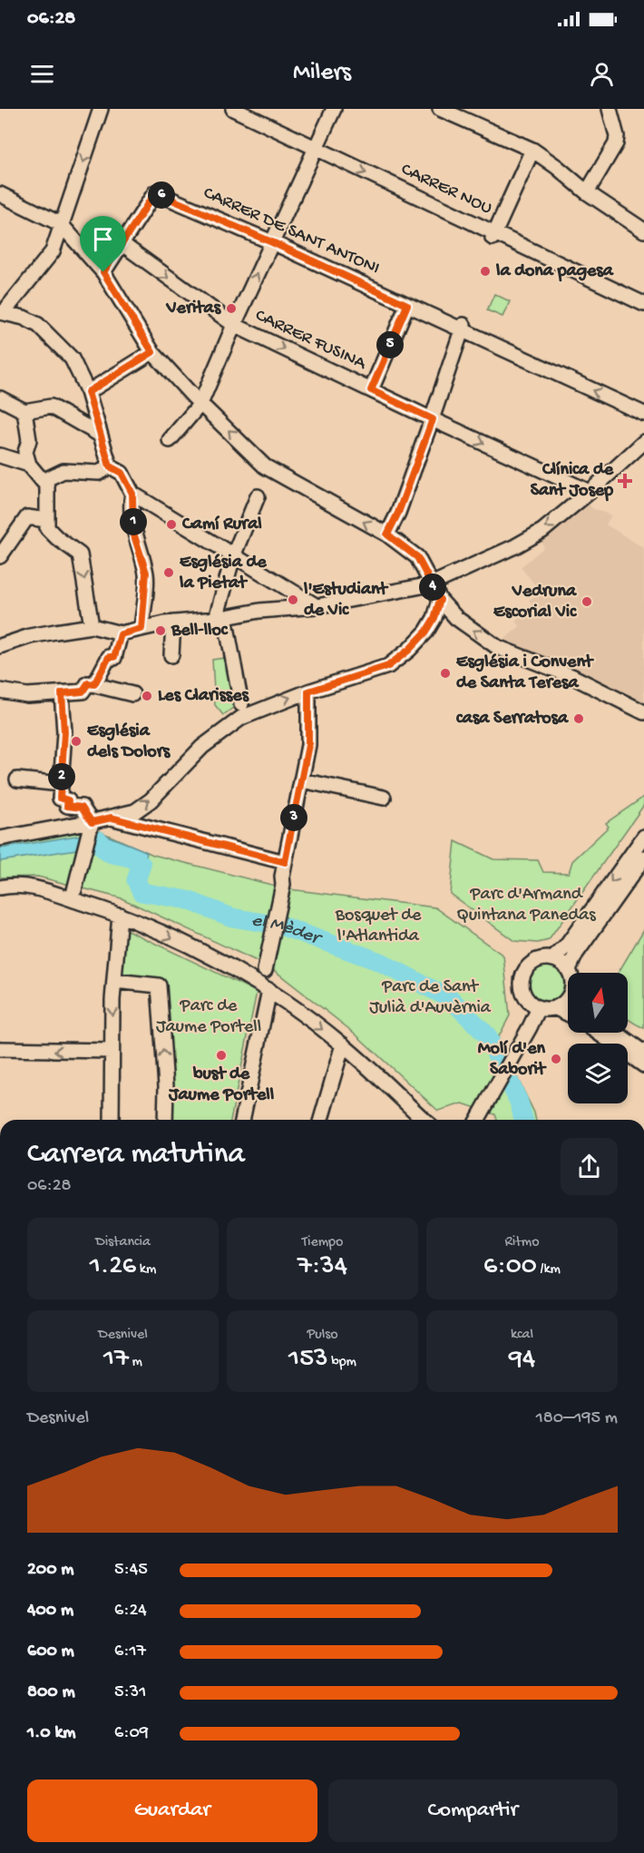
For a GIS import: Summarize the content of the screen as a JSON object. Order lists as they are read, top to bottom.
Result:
{
  "streets": {
    "street": ["CARRER NOU", "CARRER DE SANT ANTONI", "CARRER FUSINA"]
  },
  "crossings": [
    ["CARRER DE SANT ANTONI", "CARRER FUSINA"]
  ],
  "water": ["el Mèder"],
  "parks": [
    "Parc d'Armand Quintana Panedas",
    "Bosquet de l'Atlantida",
    "Parc de Sant Julià d'Auvèrnia",
    "Parc de Jaume Portell"
  ],
  "places": {
    "other": [
      "la dona pagesa",
      "Veritas",
      "Camí Rural",
      "Església de la Pietat",
      "l'Estudiant de Vic",
      "Vedruna Escorial Vic",
      "Bell-lloc",
      "Església i Convent de Santa Teresa",
      "Les Clarisses",
      "casa Serratosa",
      "Església dels Dolors",
      "bust de Jaume Portell",
      "Molí d'en Saborit"
    ],
    "health": ["Clínica de Sant Josep"]
  },
  "north": "top",
  "page": {
    "status": "06:28",
    "header": "Milers",
    "pins": [
      "6",
      "5",
      "1",
      "4",
      "2",
      "3"
    ],
    "heading": ["Carrera matutina", "06:28"],
    "stats": [
      ["Distancia", "1.26 km"],
      ["Tiempo", "7:34"],
      ["Ritmo", "6:00 /km"],
      ["Desnivel", "17 m"],
      ["Pulso", "153 bpm"],
      ["kcal", "94"]
    ],
    "chart": ["Desnivel", "180–195 m"],
    "list": [
      {
        "name": "200 m",
        "note": "5:45"
      },
      {
        "name": "400 m",
        "note": "6:24"
      },
      {
        "name": "600 m",
        "note": "6:17"
      },
      {
        "name": "800 m",
        "note": "5:31"
      },
      {
        "name": "1.0 km",
        "note": "6:09"
      }
    ],
    "buttons": ["Guardar", "Compartir"]
  }
}
